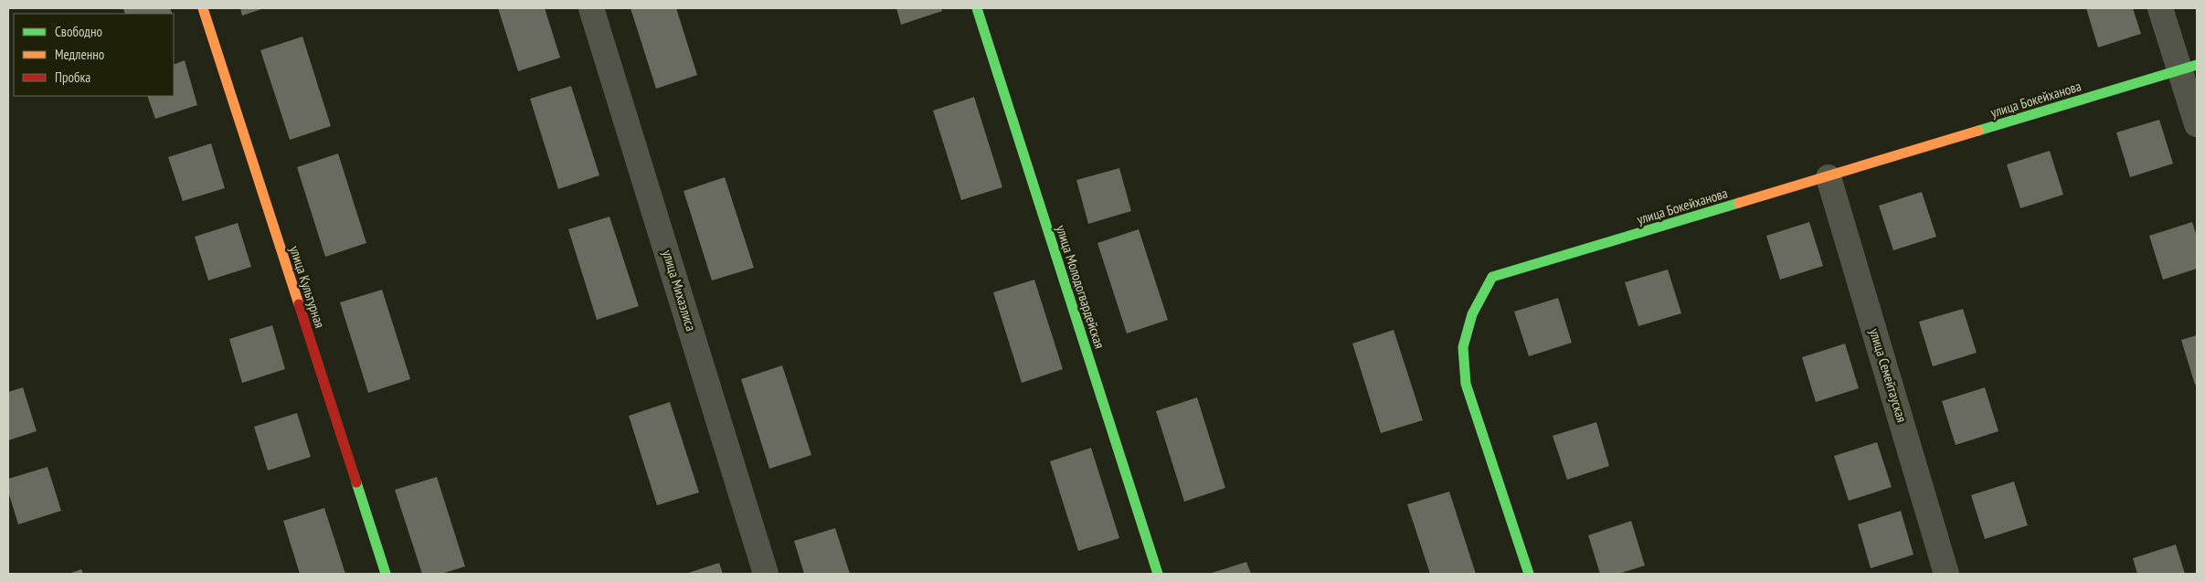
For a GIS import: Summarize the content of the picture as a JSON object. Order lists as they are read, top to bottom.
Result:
{
  "streets": {
    "street": [
      "улица Бокейханова",
      "улица Культурная",
      "улица Молодогвардейская",
      "улица Михаэлиса",
      "улица Семейтауская"
    ]
  },
  "crossings": [
    ["улица Бокейханова", "улица Семейтауская"]
  ],
  "legend": ["Свободно", "Медленно", "Пробка"]
}
